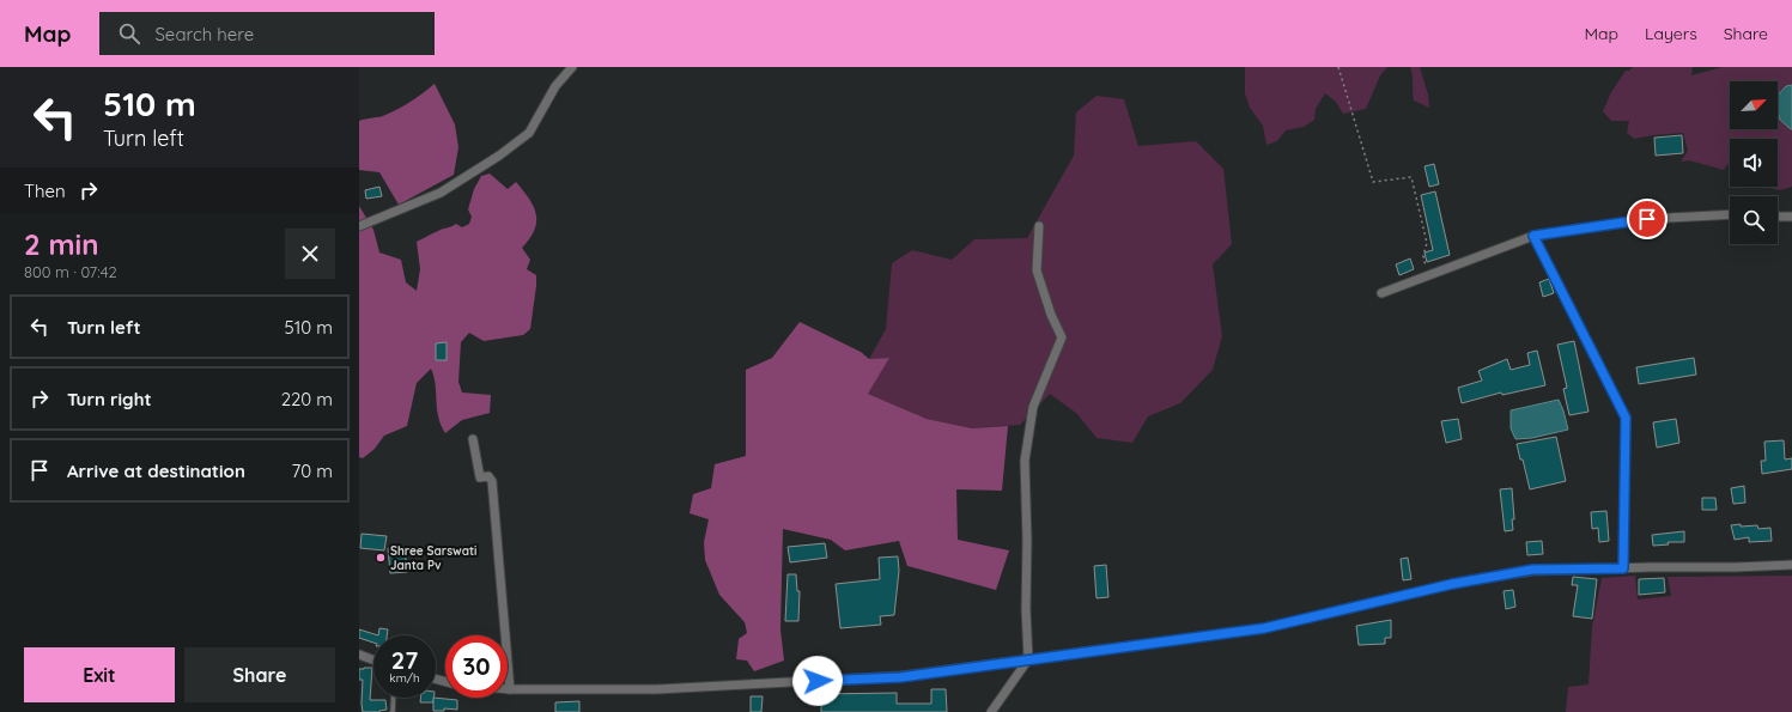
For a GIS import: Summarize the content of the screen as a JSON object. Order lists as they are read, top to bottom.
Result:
{
  "places": ["Shree Sarswati Janta Pv"],
  "north": "top right",
  "page": {
    "header": "Map",
    "search": "Search here",
    "nav": ["Map", "Layers", "Share"],
    "turn": ["510 m", "Turn left"],
    "then": "Then",
    "heading": ["2 min", "800 m · 07:42"],
    "list": [
      {
        "name": "Turn left",
        "value": "510 m"
      },
      {
        "name": "Turn right",
        "value": "220 m"
      },
      {
        "name": "Arrive at destination",
        "value": "70 m"
      }
    ],
    "speed": "27 km/h",
    "limit": "30",
    "buttons": ["Exit", "Share"]
  }
}
